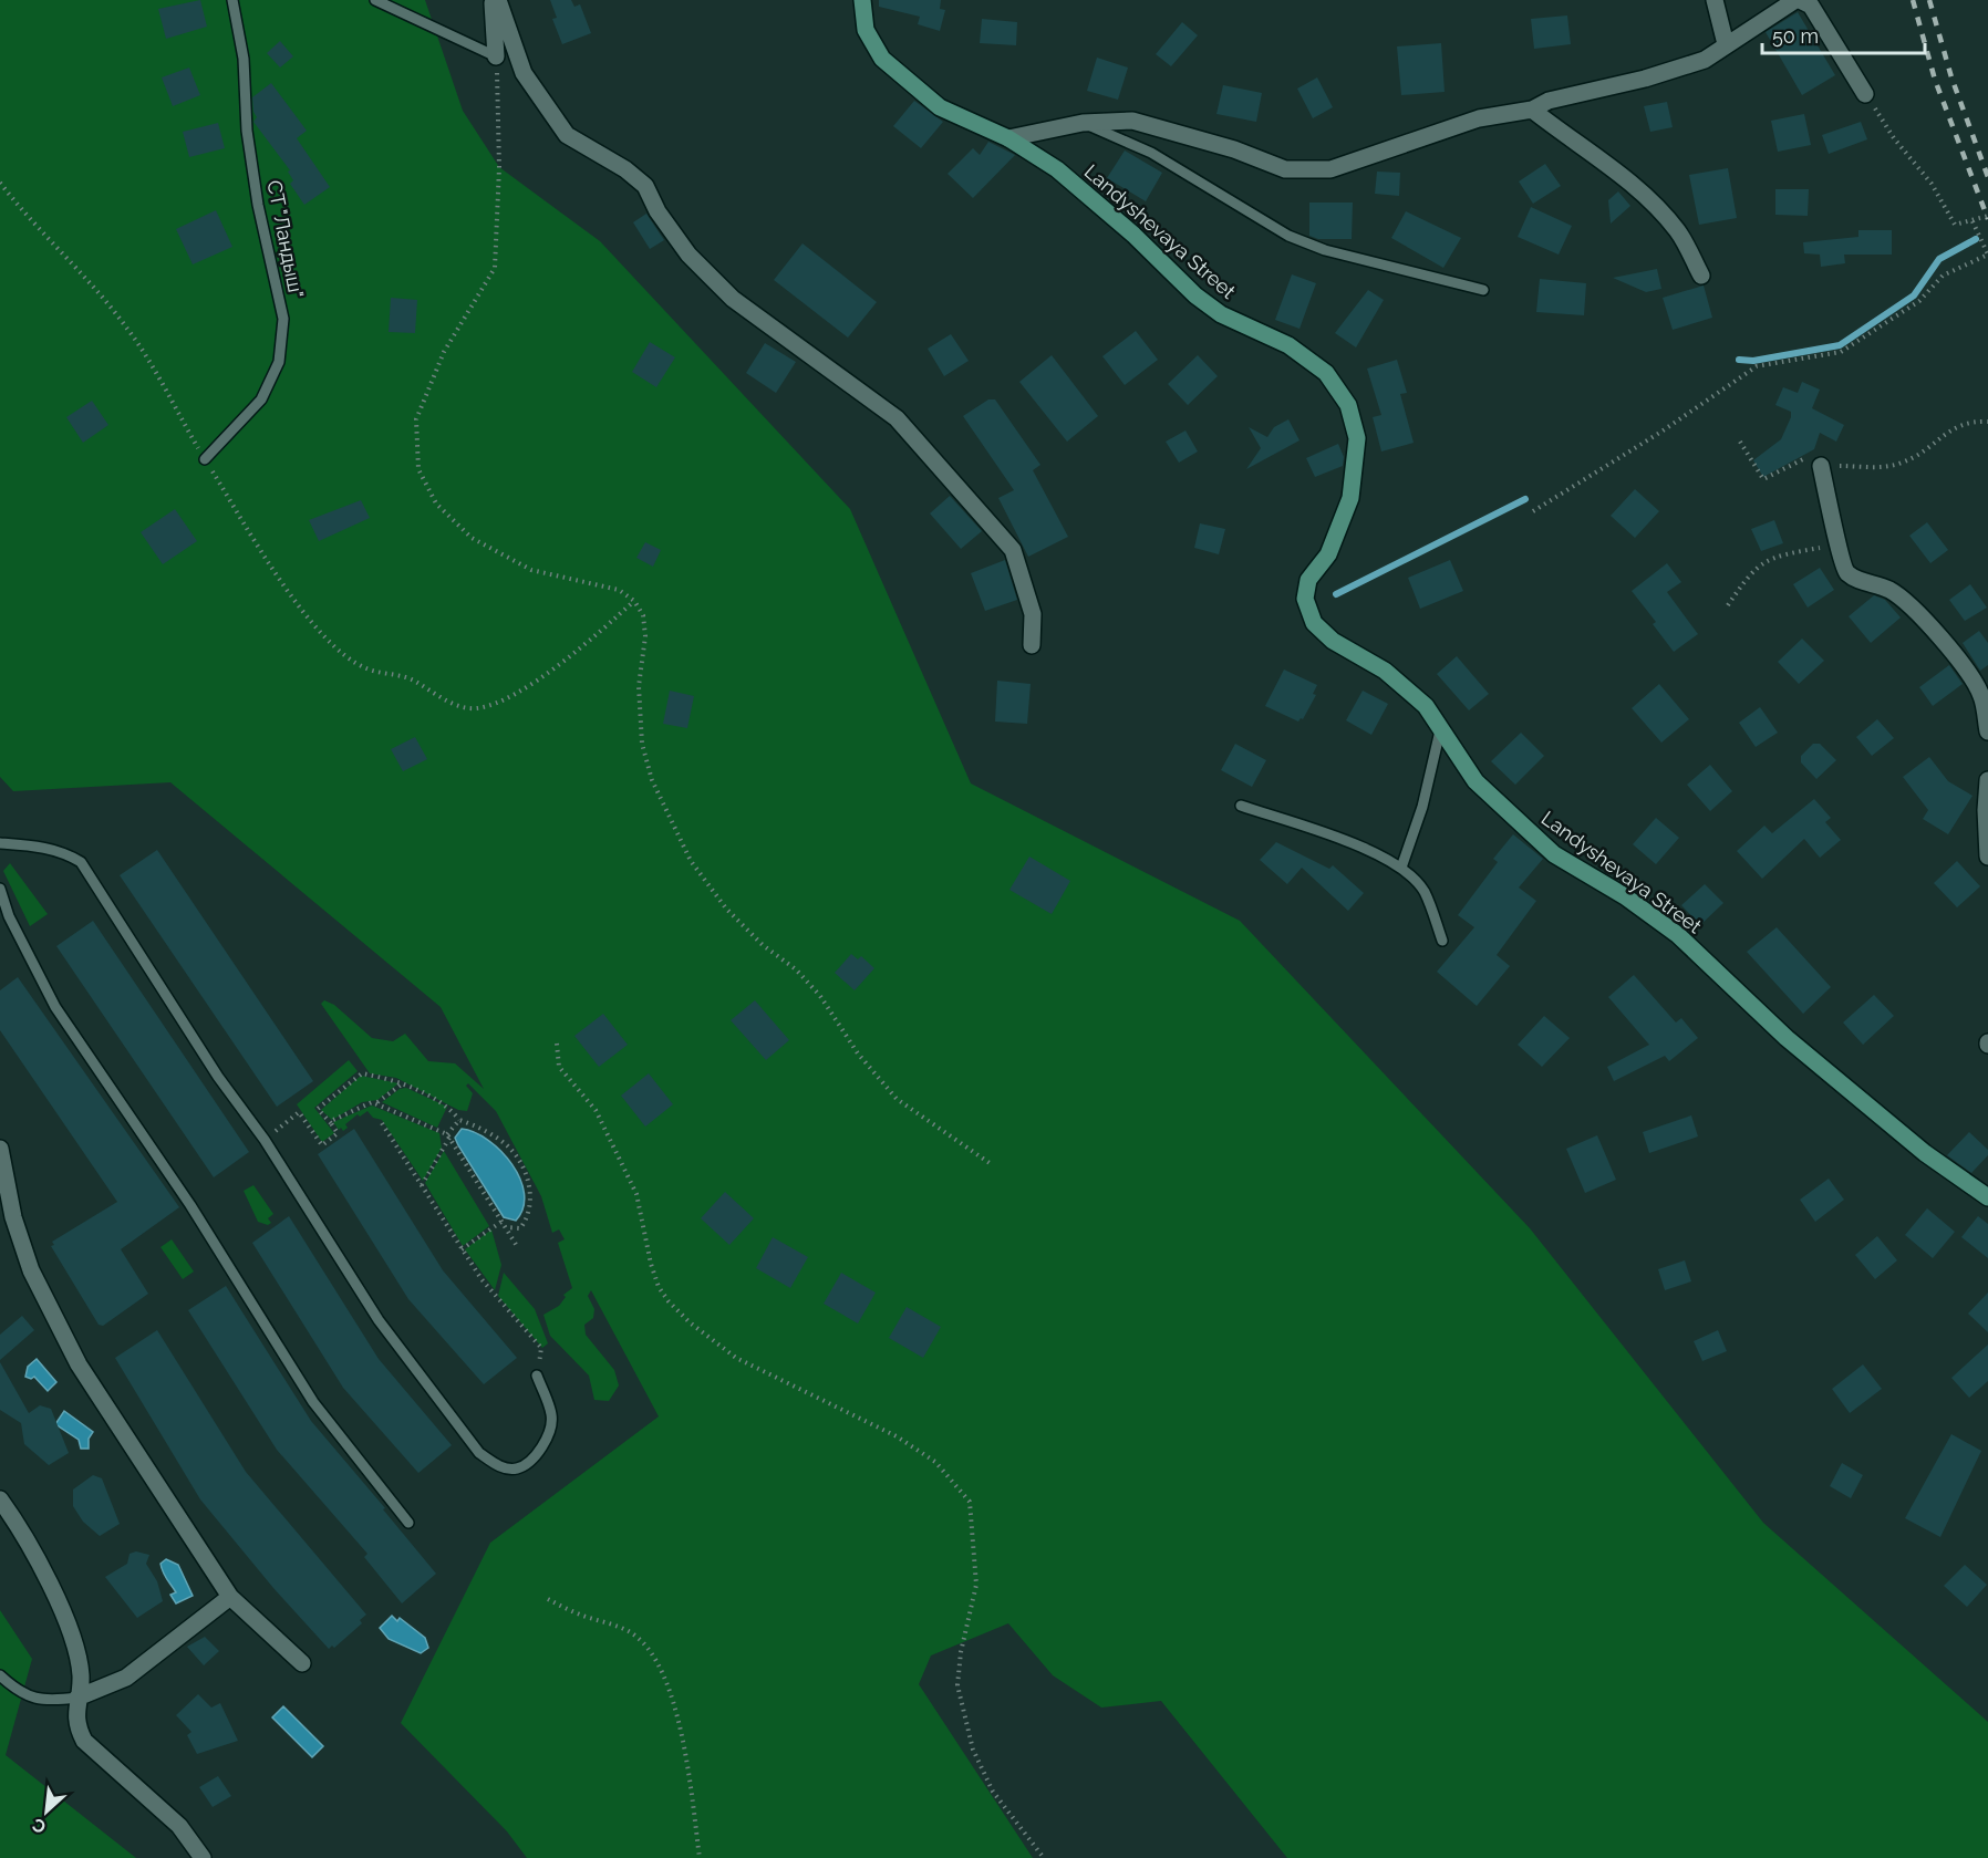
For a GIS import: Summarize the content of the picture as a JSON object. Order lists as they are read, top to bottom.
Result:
{
  "streets": {
    "street": ["Landyshevaya Street"],
    "lane": ["СТ \"Ландыш\""]
  },
  "scale_bar": "50 m",
  "north": "bottom left"
}
